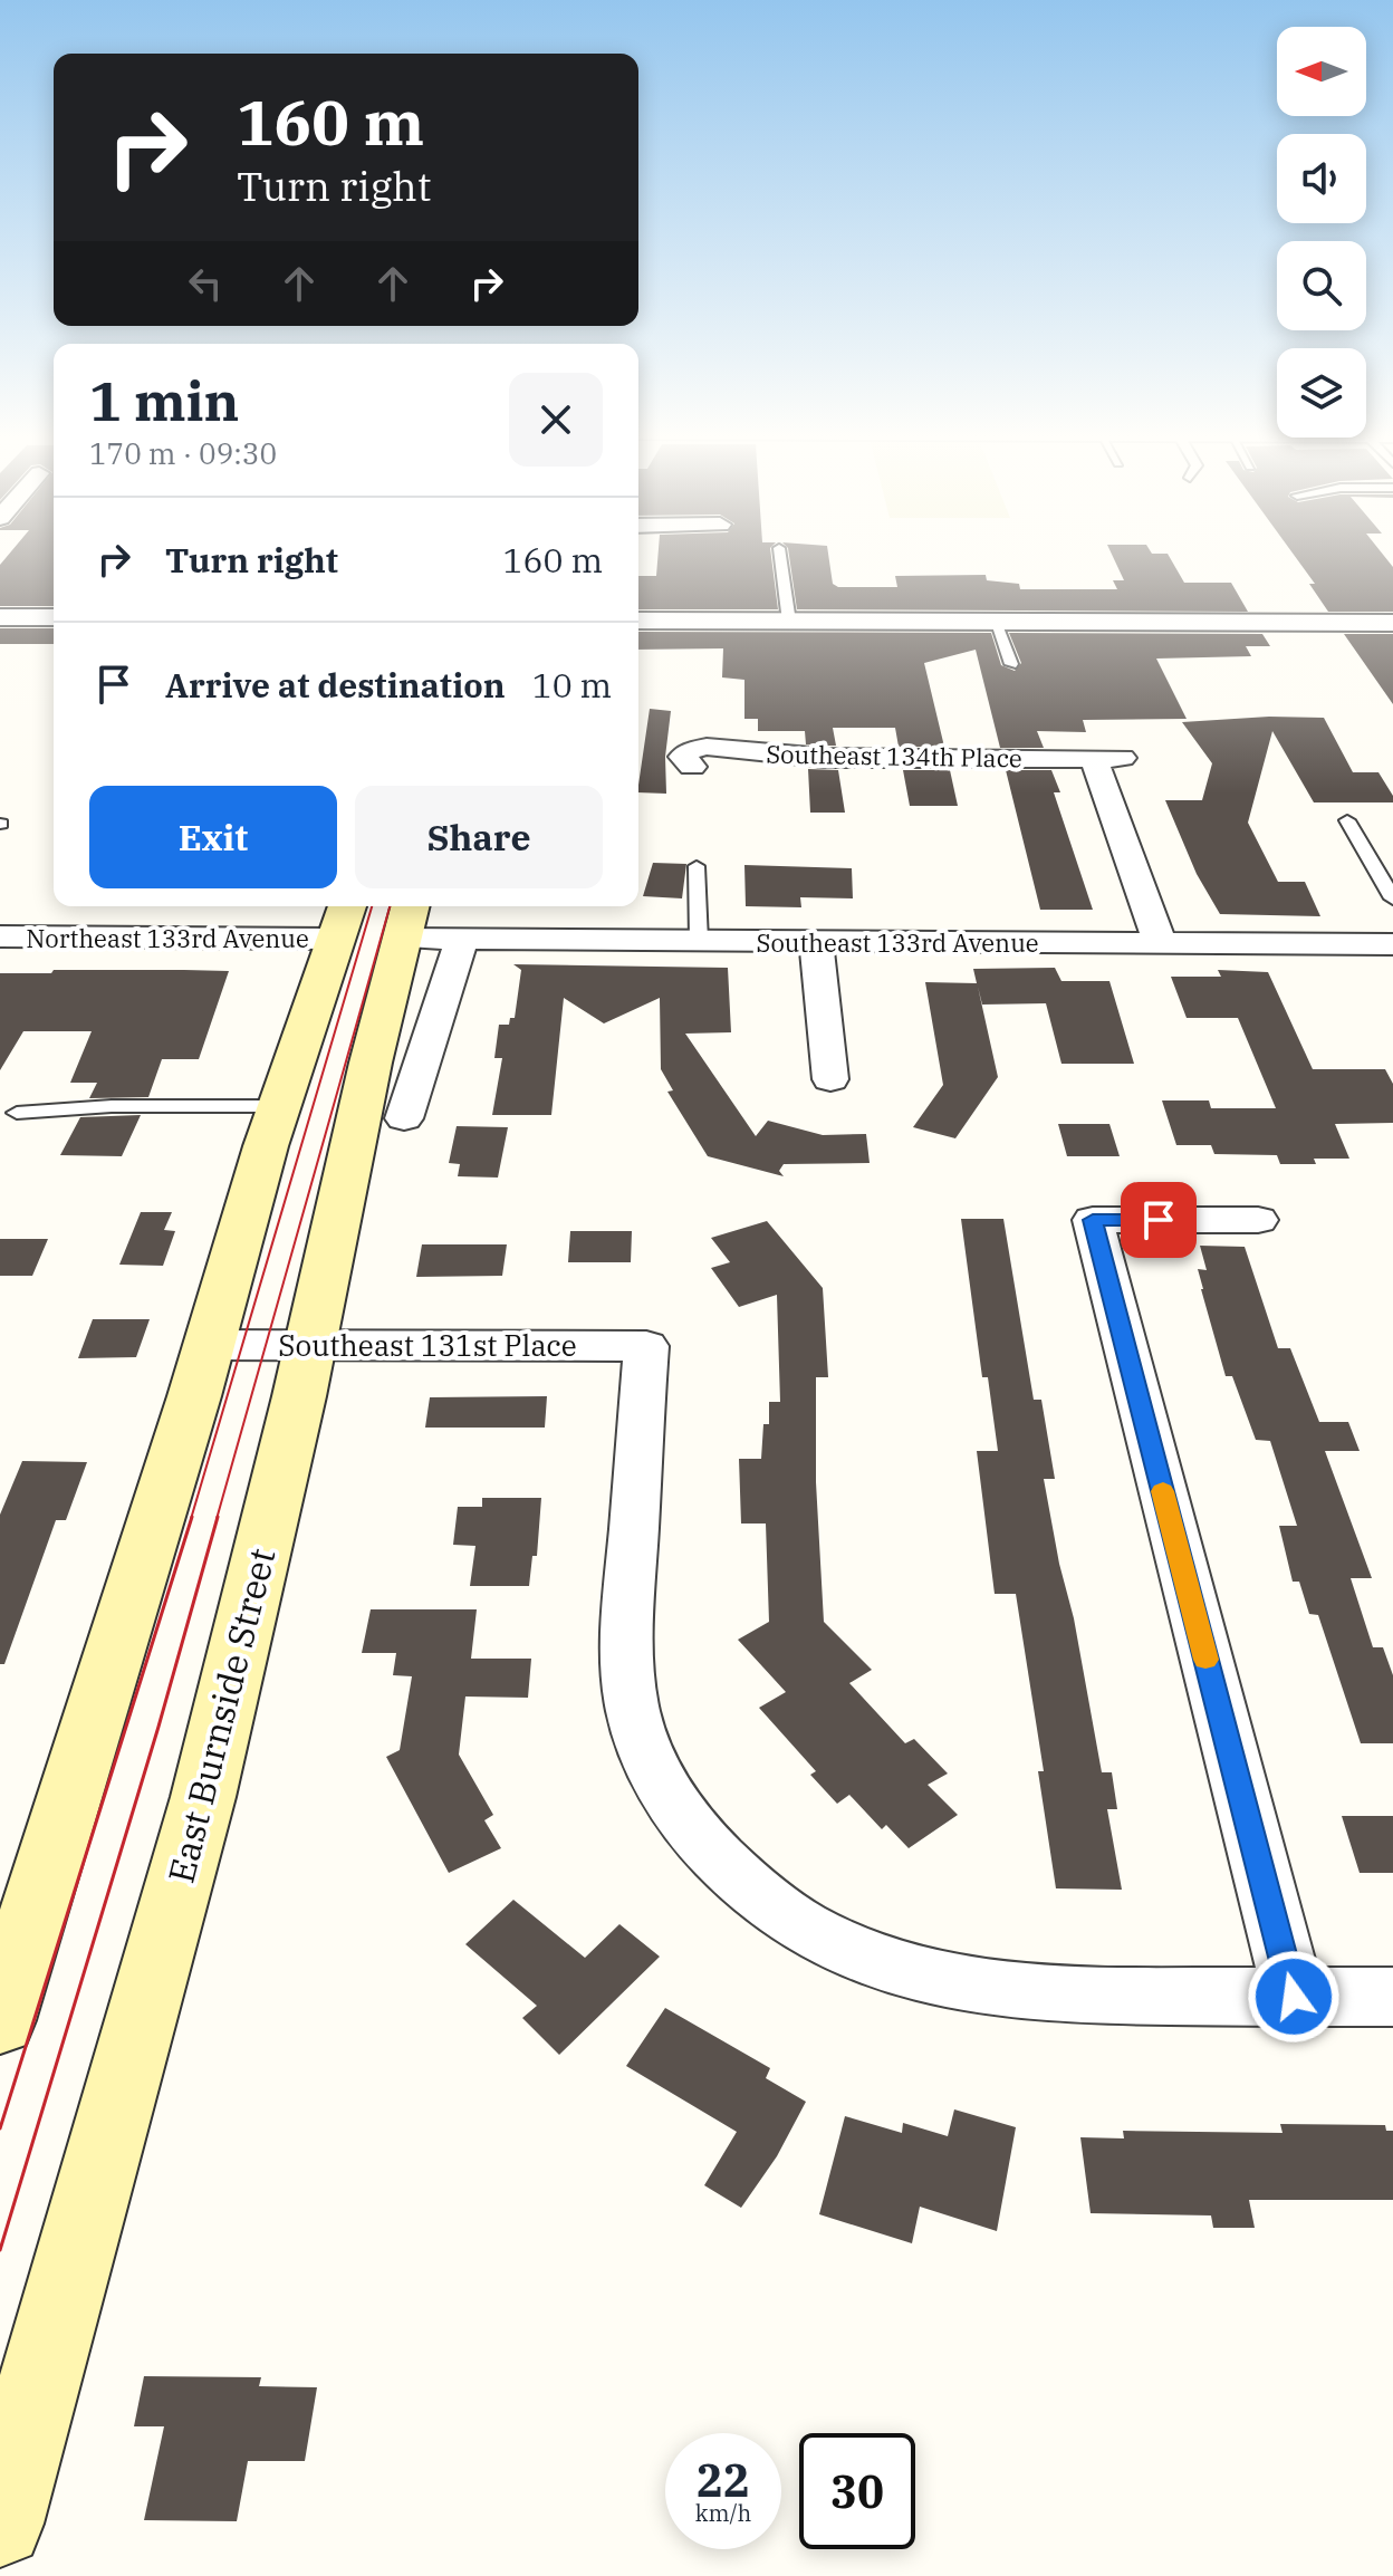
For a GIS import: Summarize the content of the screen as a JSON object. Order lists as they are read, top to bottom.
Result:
{
  "streets": {
    "street": [
      "Southeast 134th Place",
      "Northeast 133rd Avenue",
      "Southeast 133rd Avenue",
      "Southeast 131st Place",
      "East Burnside Street"
    ]
  },
  "crossings": [
    ["Southeast 134th Place", "Southeast 133rd Avenue"],
    ["Southeast 133rd Avenue", "East Burnside Street"],
    ["Southeast 131st Place", "East Burnside Street"]
  ],
  "north": "left",
  "page": {
    "turn": ["160 m", "Turn right"],
    "heading": ["1 min", "170 m · 09:30"],
    "list": [
      {
        "name": "Turn right",
        "value": "160 m"
      },
      {
        "name": "Arrive at destination",
        "value": "10 m"
      }
    ],
    "buttons": ["Exit", "Share"],
    "speed": "22 km/h",
    "limit": "30"
  }
}
